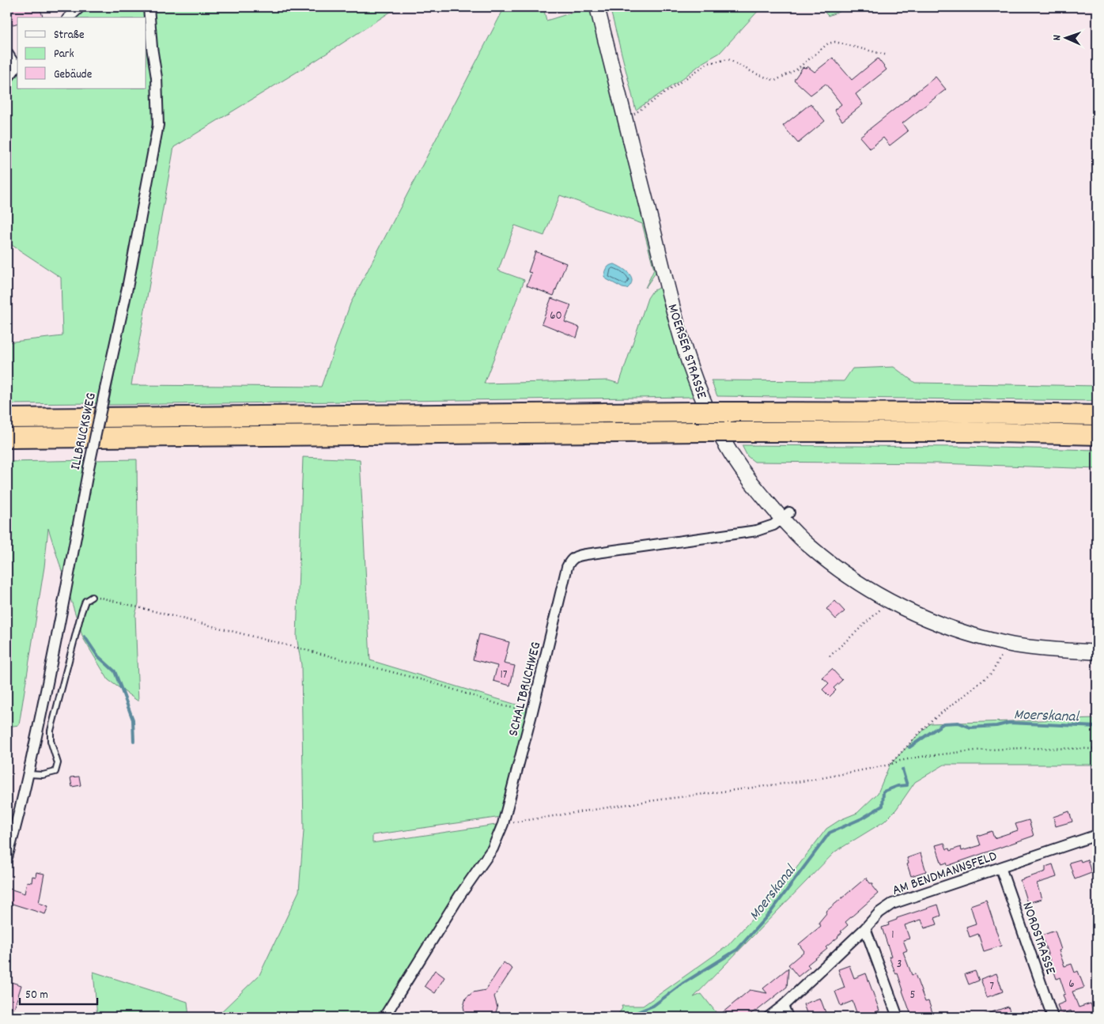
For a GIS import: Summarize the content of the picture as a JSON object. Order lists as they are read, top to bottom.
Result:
{
  "streets": {
    "street": [
      "MOERSER STRASSE",
      "ILLBRUCKSWEG",
      "SCHALTBRUCHWEG",
      "AM BENDMANNSFELD",
      "NORDSTRASSE"
    ]
  },
  "crossings": [
    ["MOERSER STRASSE", "SCHALTBRUCHWEG"],
    ["AM BENDMANNSFELD", "NORDSTRASSE"]
  ],
  "water": ["Moerskanal"],
  "house_numbers": [
    "60",
    "17",
    "1",
    "3",
    "6",
    "7",
    "5"
  ],
  "legend": ["Straße", "Park", "Gebäude"],
  "scale_bar": "50 m",
  "north": "left"
}
